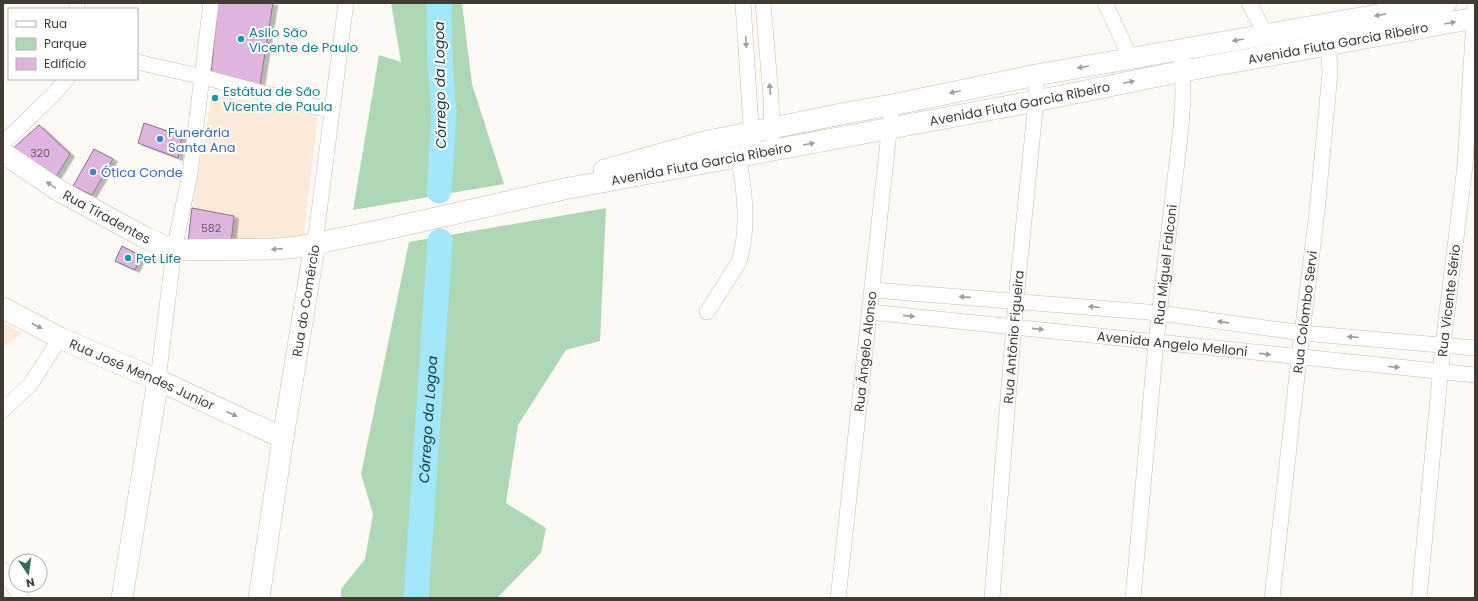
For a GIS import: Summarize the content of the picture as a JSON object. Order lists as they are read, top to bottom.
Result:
{
  "streets": {
    "main road": [
      "Avenida Fiuta Garcia Ribeiro",
      "Rua Tiradentes",
      "Rua do Comércio",
      "Rua José Mendes Junior"
    ],
    "street": [
      "Rua Miguel Falconi",
      "Rua Vicente Sério",
      "Rua Colombo Servi",
      "Rua Antônio Figueira",
      "Avenida Angelo Melloni",
      "Rua Ângelo Alonso"
    ]
  },
  "crossings": [
    ["Avenida Fiuta Garcia Ribeiro", "Rua Tiradentes"],
    ["Avenida Fiuta Garcia Ribeiro", "Rua Miguel Falconi"],
    ["Avenida Fiuta Garcia Ribeiro", "Rua do Comércio"],
    ["Avenida Fiuta Garcia Ribeiro", "Rua Vicente Sério"],
    ["Avenida Fiuta Garcia Ribeiro", "Rua Colombo Servi"],
    ["Avenida Fiuta Garcia Ribeiro", "Rua Antônio Figueira"],
    ["Avenida Fiuta Garcia Ribeiro", "Rua Ângelo Alonso"],
    ["Rua Tiradentes", "Rua do Comércio"],
    ["Rua Miguel Falconi", "Avenida Angelo Melloni"],
    ["Rua do Comércio", "Rua José Mendes Junior"],
    ["Rua Vicente Sério", "Avenida Angelo Melloni"],
    ["Rua Colombo Servi", "Avenida Angelo Melloni"],
    ["Rua Antônio Figueira", "Avenida Angelo Melloni"],
    ["Avenida Angelo Melloni", "Rua Ângelo Alonso"]
  ],
  "one_way": ["Rua Tiradentes", "Rua José Mendes Junior"],
  "water": ["Córrego da Logoa"],
  "places": [
    "Asilo São Vicente de Paulo",
    "Estátua de São Vicente de Paula",
    "Funerária Santa Ana",
    "Ótica Conde",
    "Pet Life"
  ],
  "house_numbers": ["320", "582"],
  "legend": ["Rua", "Parque", "Edifício"],
  "north": "bottom"
}
